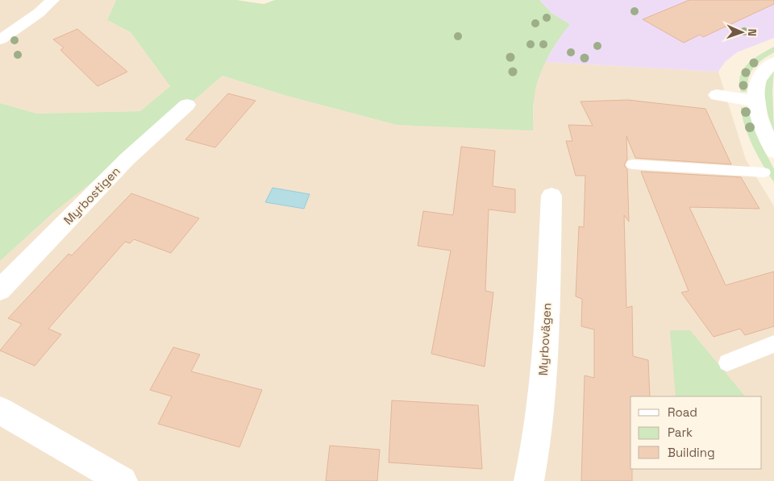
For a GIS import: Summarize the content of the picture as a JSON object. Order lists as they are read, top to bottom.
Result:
{
  "streets": {
    "street": ["Myrbostigen", "Myrbovägen"]
  },
  "legend": ["Road", "Park", "Building"],
  "north": "right"
}
